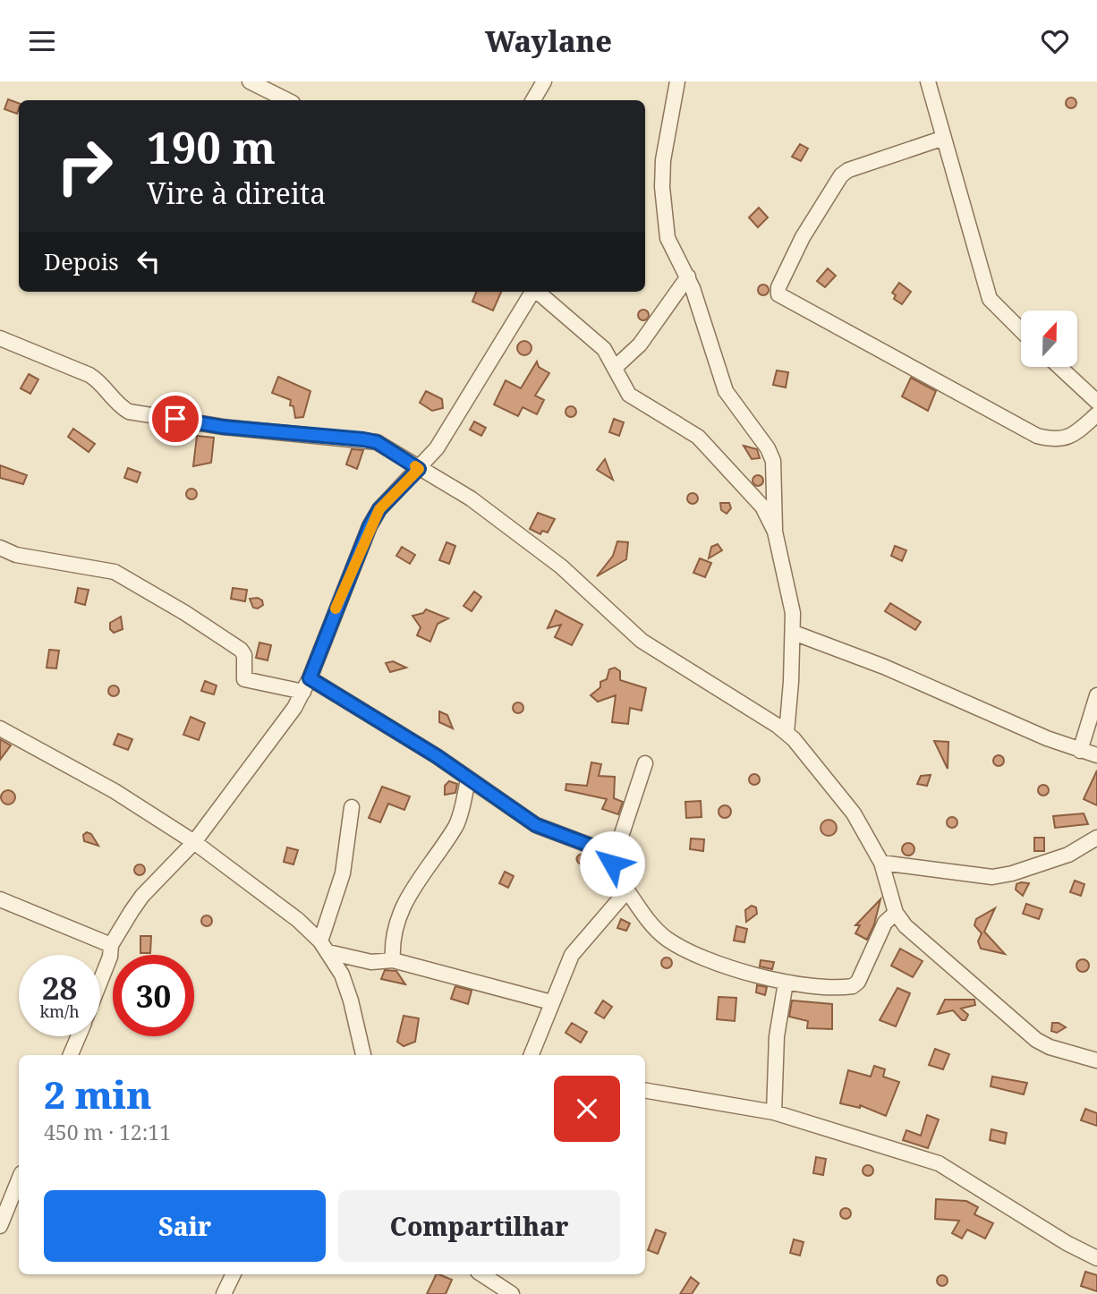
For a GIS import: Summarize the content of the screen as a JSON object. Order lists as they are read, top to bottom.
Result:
{
  "north": "top",
  "page": {
    "header": "Waylane",
    "turn": ["190 m", "Vire à direita"],
    "then": "Depois",
    "speed": "28 km/h",
    "limit": "30",
    "heading": ["2 min", "450 m · 12:11"],
    "buttons": ["Sair", "Compartilhar"]
  }
}
